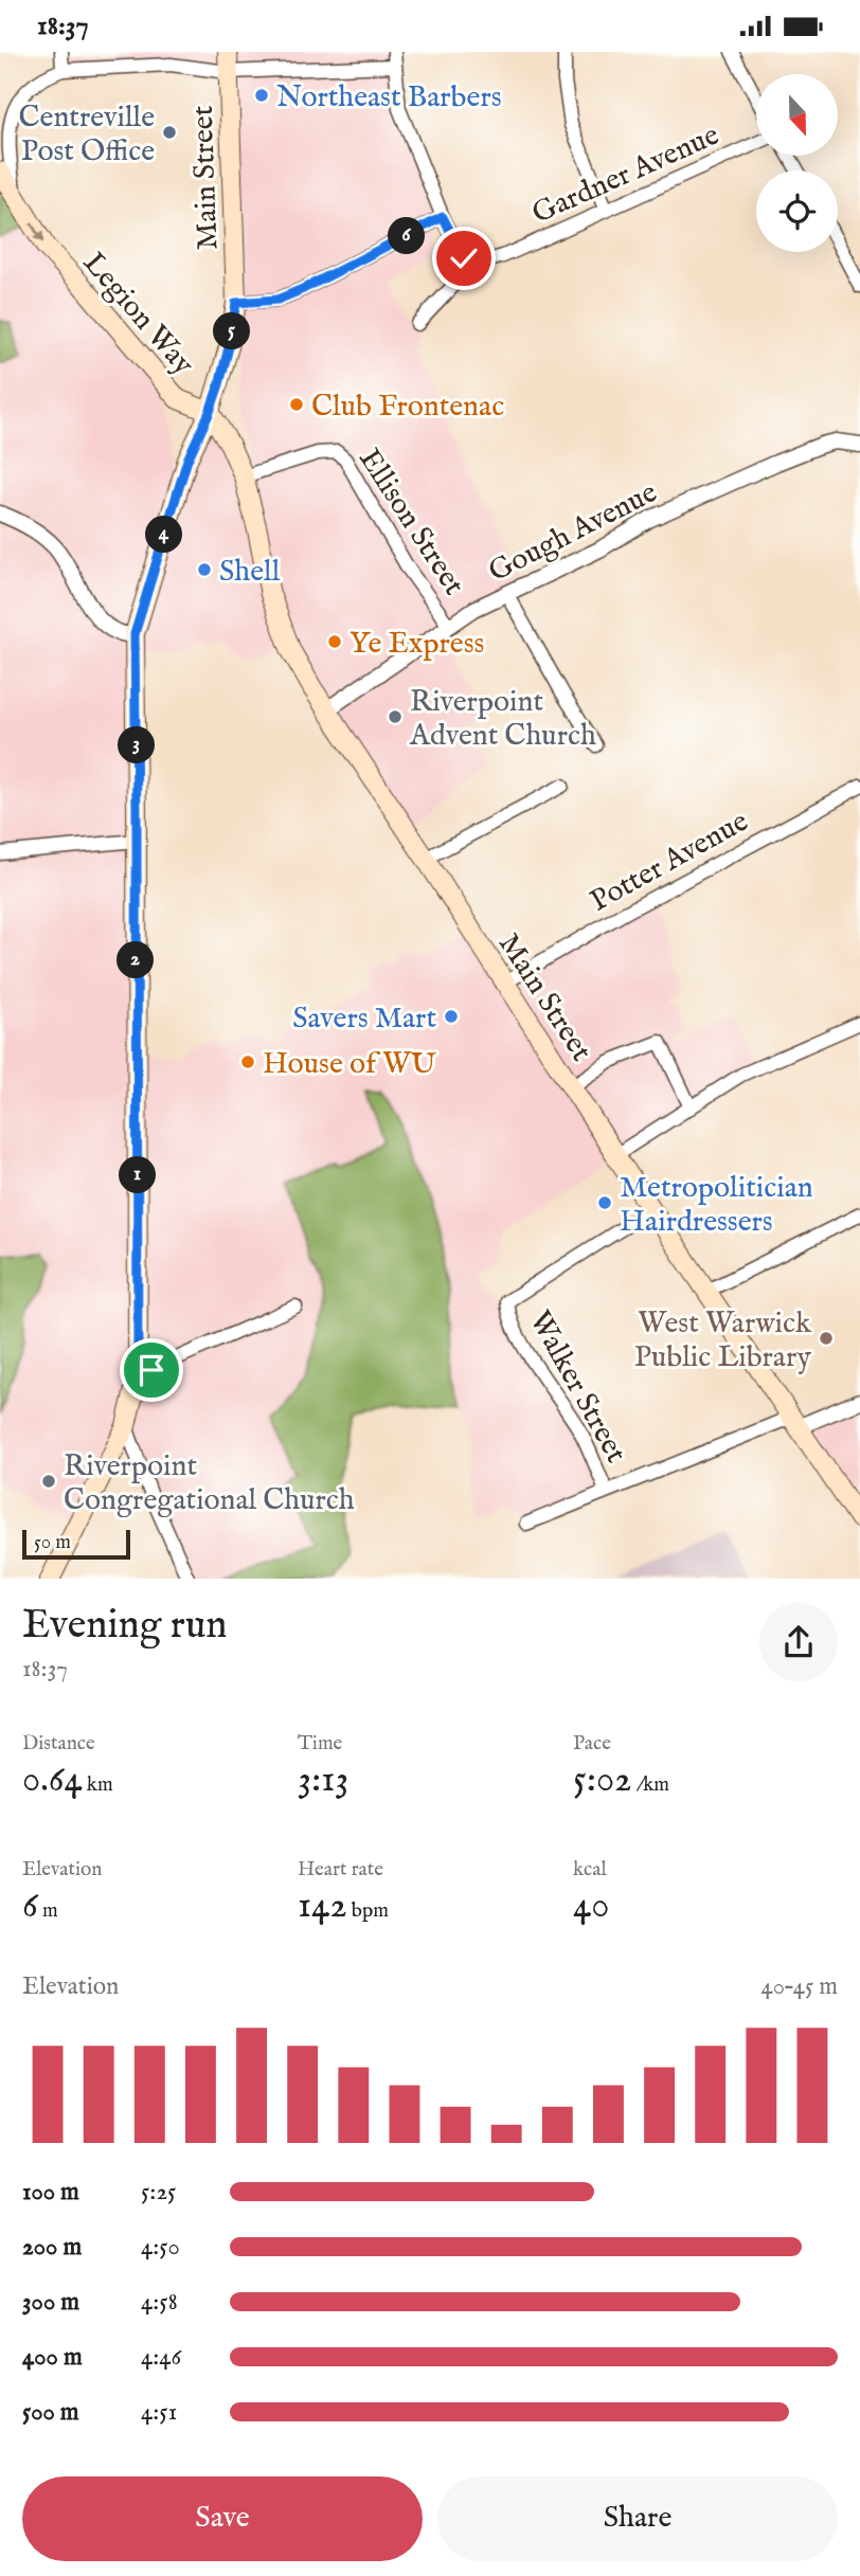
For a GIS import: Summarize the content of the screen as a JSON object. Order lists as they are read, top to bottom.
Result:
{
  "streets": {
    "main road": ["Main Street", "Legion Way"],
    "street": [
      "Gardner Avenue",
      "Ellison Street",
      "Gough Avenue",
      "Potter Avenue",
      "Walker Street"
    ]
  },
  "crossings": [
    ["Main Street", "Legion Way"],
    ["Main Street", "Ellison Street"],
    ["Main Street", "Gough Avenue"],
    ["Main Street", "Potter Avenue"],
    ["Main Street", "Walker Street"],
    ["Ellison Street", "Gough Avenue"]
  ],
  "one_way": ["Legion Way"],
  "places": [
    "Northeast Barbers",
    "Centreville Post Office",
    "Club Frontenac",
    "Shell",
    "Ye Express",
    "Riverpoint Advent Church",
    "Savers Mart",
    "House of WU",
    "Metropolitician Hairdressers",
    "West Warwick Public Library",
    "Riverpoint Congregational Church"
  ],
  "scale_bar": "50 m",
  "north": "bottom",
  "page": {
    "status": "18:37",
    "pins": [
      "6",
      "5",
      "4",
      "3",
      "2",
      "1"
    ],
    "scale": "50 m",
    "heading": ["Evening run", "18:37"],
    "stats": [
      ["Distance", "0.64 km"],
      ["Time", "3:13"],
      ["Pace", "5:02 /km"],
      ["Elevation", "6 m"],
      ["Heart rate", "142 bpm"],
      ["kcal", "40"]
    ],
    "chart": ["Elevation", "40–45 m"],
    "list": [
      {
        "name": "100 m",
        "note": "5:25"
      },
      {
        "name": "200 m",
        "note": "4:50"
      },
      {
        "name": "300 m",
        "note": "4:58"
      },
      {
        "name": "400 m",
        "note": "4:46"
      },
      {
        "name": "500 m",
        "note": "4:51"
      }
    ],
    "buttons": ["Save", "Share"]
  }
}
